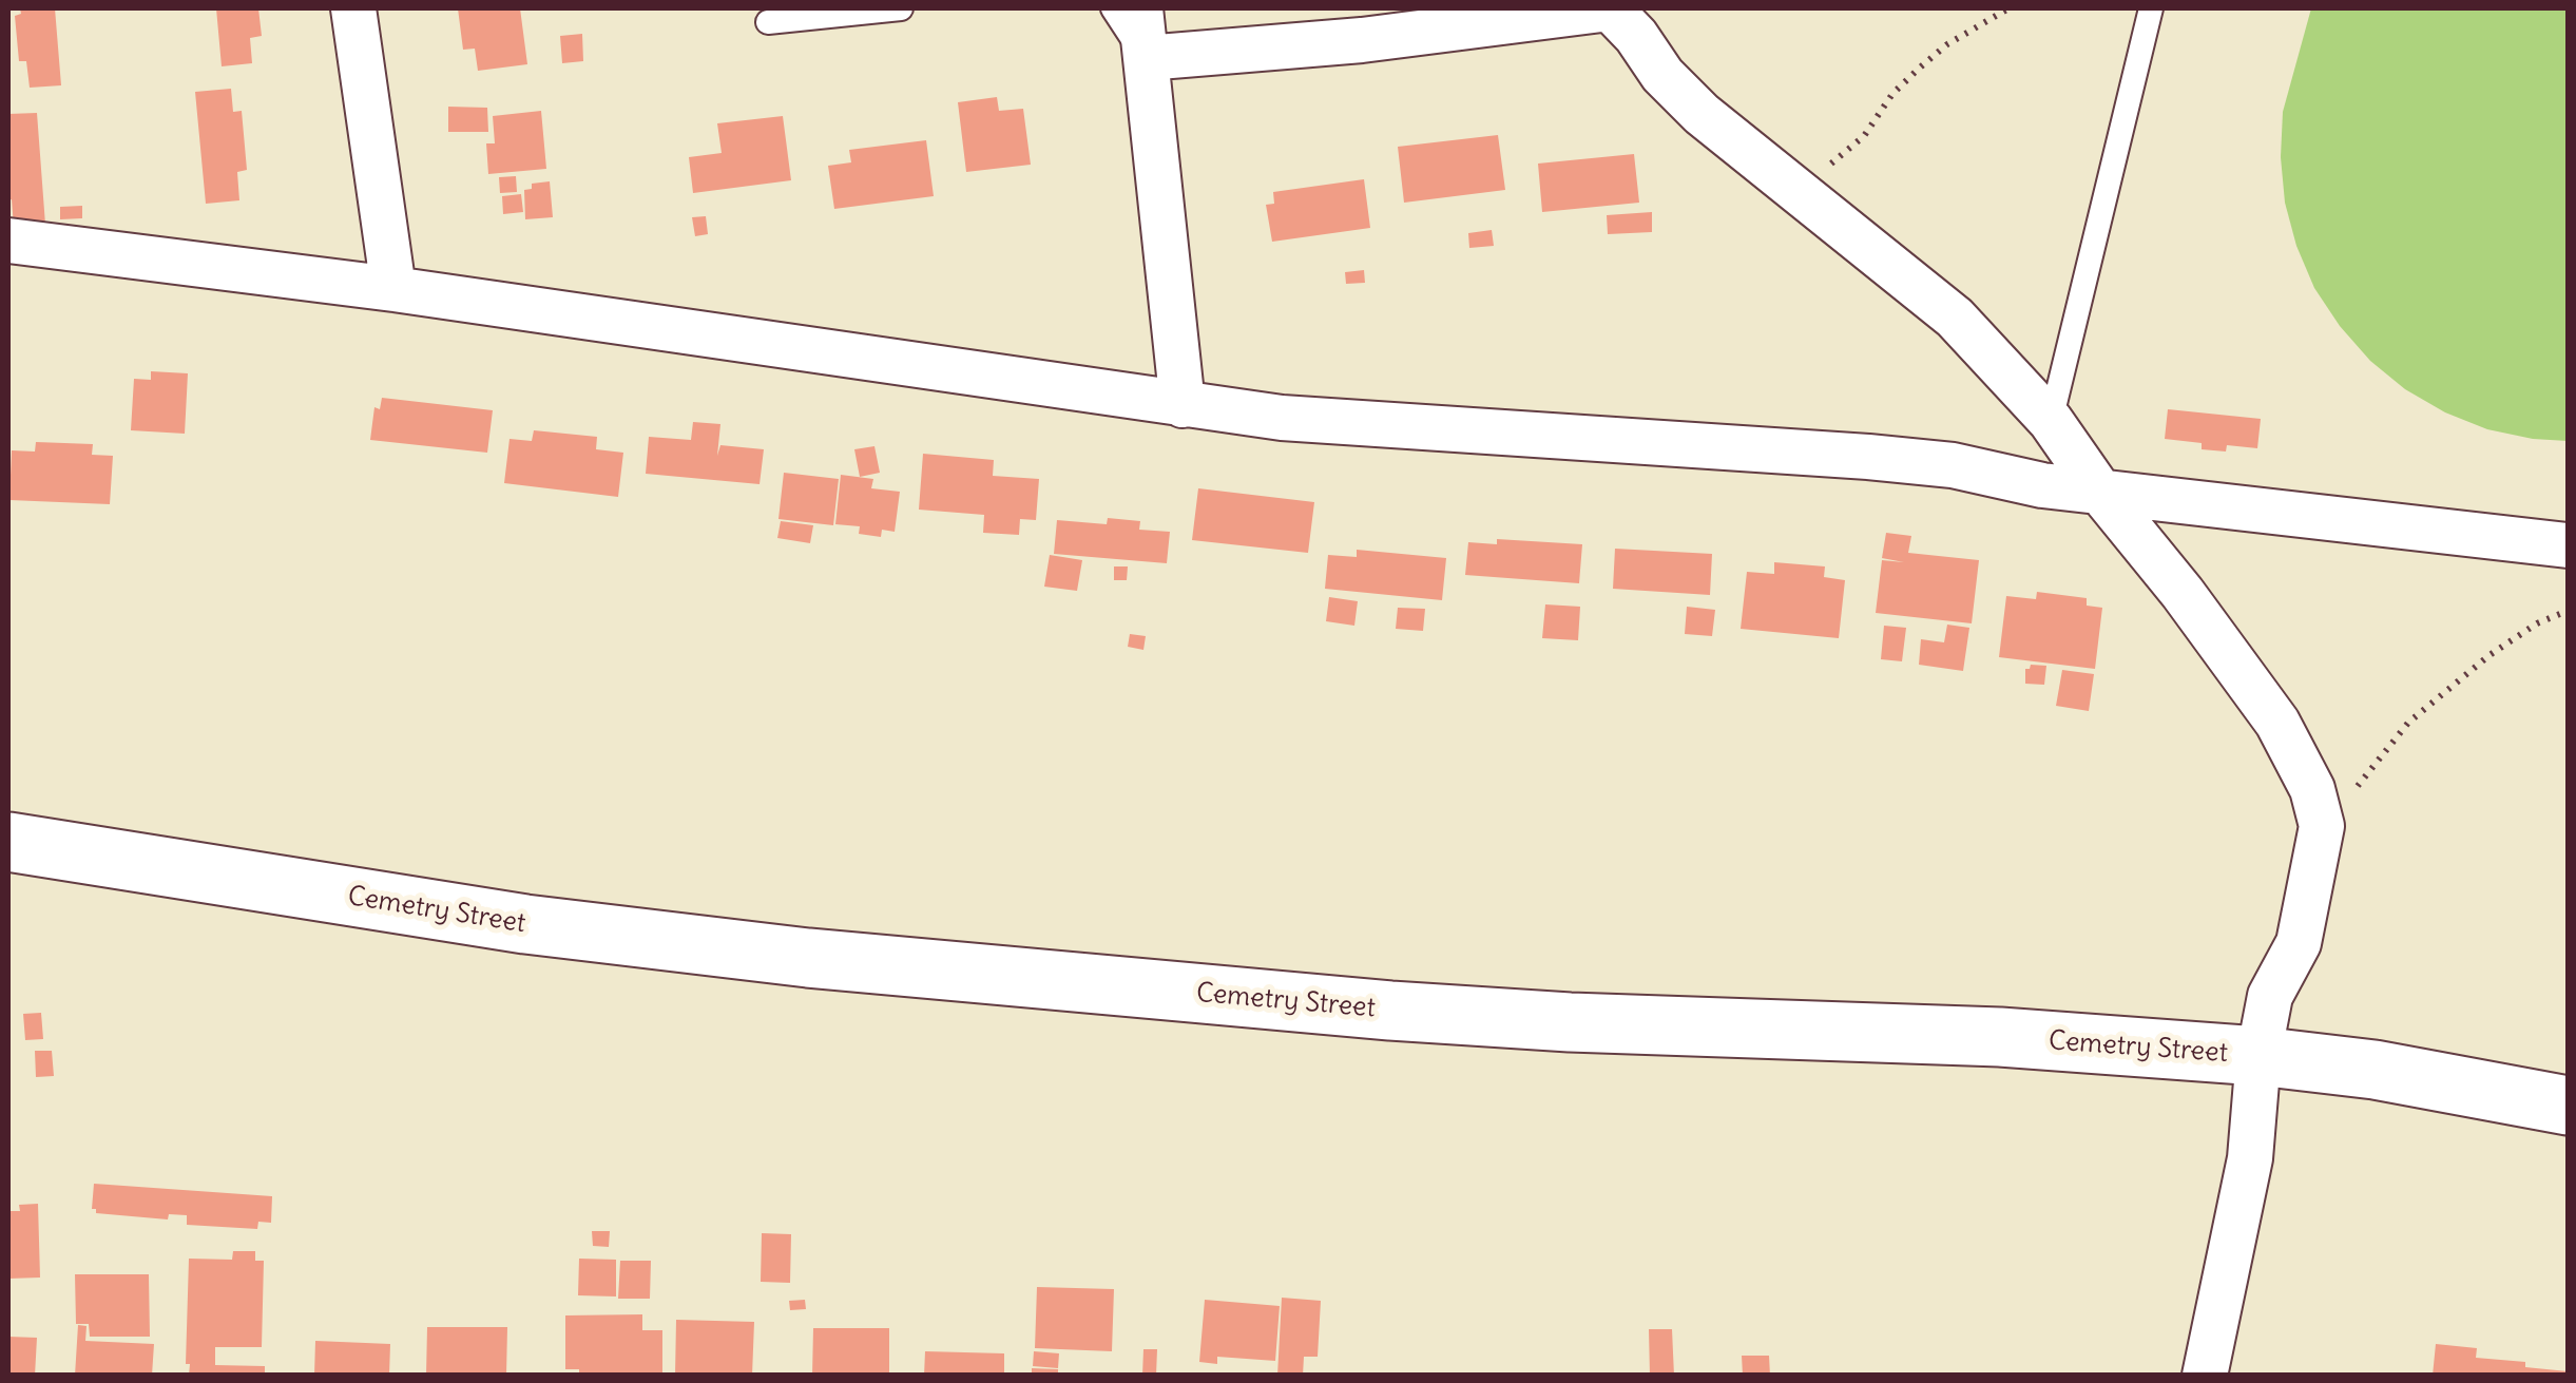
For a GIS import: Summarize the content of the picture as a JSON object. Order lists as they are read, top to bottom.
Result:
{
  "streets": {
    "street": ["Cemetry Street"]
  }
}
